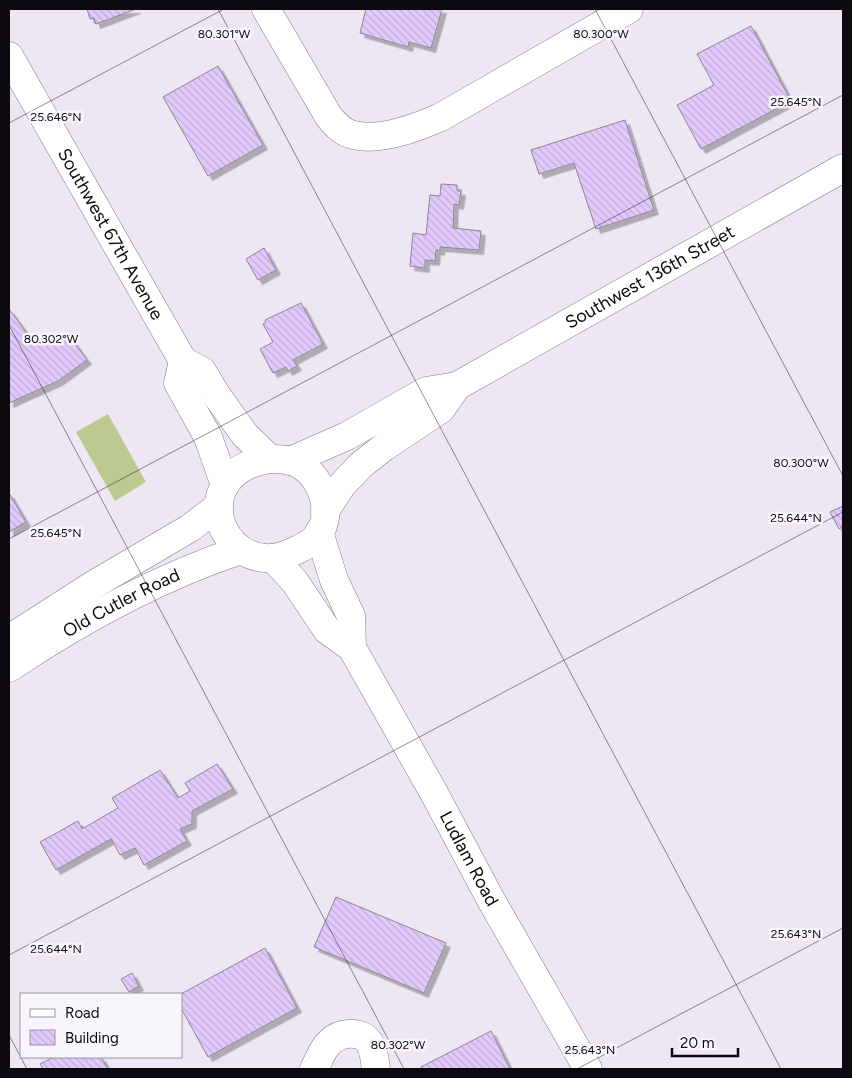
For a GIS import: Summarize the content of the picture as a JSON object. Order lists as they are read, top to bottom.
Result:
{
  "streets": {
    "main road": [
      "Southwest 67th Avenue",
      "Southwest 136th Street",
      "Old Cutler Road",
      "Ludlam Road"
    ]
  },
  "crossings": [
    ["Southwest 67th Avenue", "Southwest 136th Street"],
    ["Southwest 67th Avenue", "Old Cutler Road"],
    ["Southwest 67th Avenue", "Ludlam Road"],
    ["Southwest 136th Street", "Old Cutler Road"],
    ["Southwest 136th Street", "Ludlam Road"],
    ["Old Cutler Road", "Ludlam Road"]
  ],
  "legend": ["Road", "Building"],
  "scale_bar": "20 m",
  "coordinates": [
    "80.301°W",
    "80.300°W",
    "25.645°N",
    "25.646°N",
    "80.302°W",
    "25.644°N",
    "25.643°N"
  ]
}
